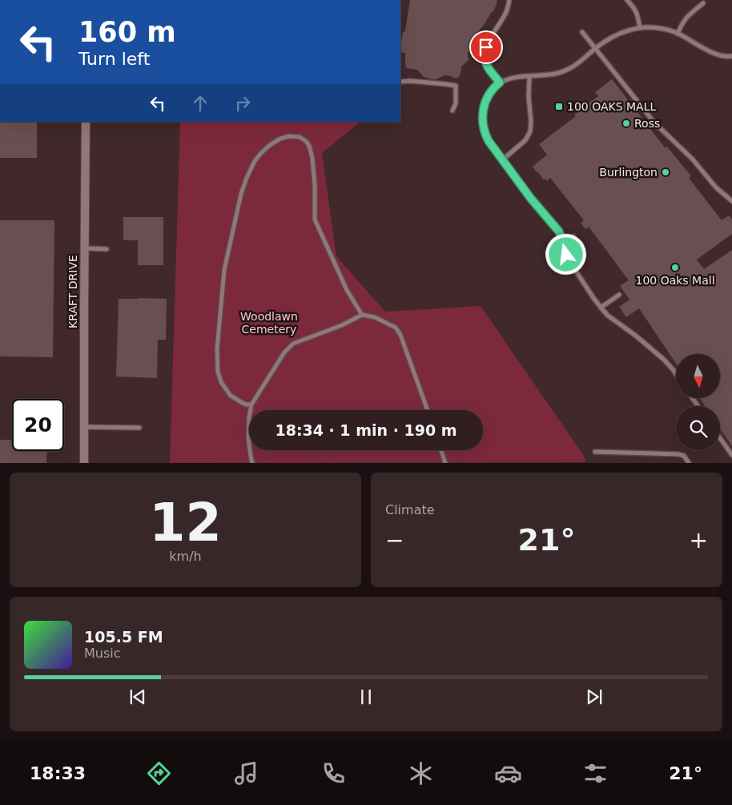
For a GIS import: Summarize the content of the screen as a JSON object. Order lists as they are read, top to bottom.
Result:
{
  "streets": {
    "street": ["KRAFT DRIVE"]
  },
  "parks": ["Woodlawn Cemetery"],
  "places": {
    "transit": ["100 OAKS MALL"],
    "other": ["Ross", "Burlington", "100 Oaks Mall"]
  },
  "north": "bottom",
  "page": {
    "turn": ["160 m", "Turn left"],
    "limit": "20",
    "trip": "18:34 · 1 min · 190 m",
    "tile": [
      ["12", "km/h"],
      "Climate"
    ],
    "heat": ["−", "21°", "+"],
    "song": ["105.5 FM", "Music"],
    "tabs": ["18:33", "21°"]
  }
}
